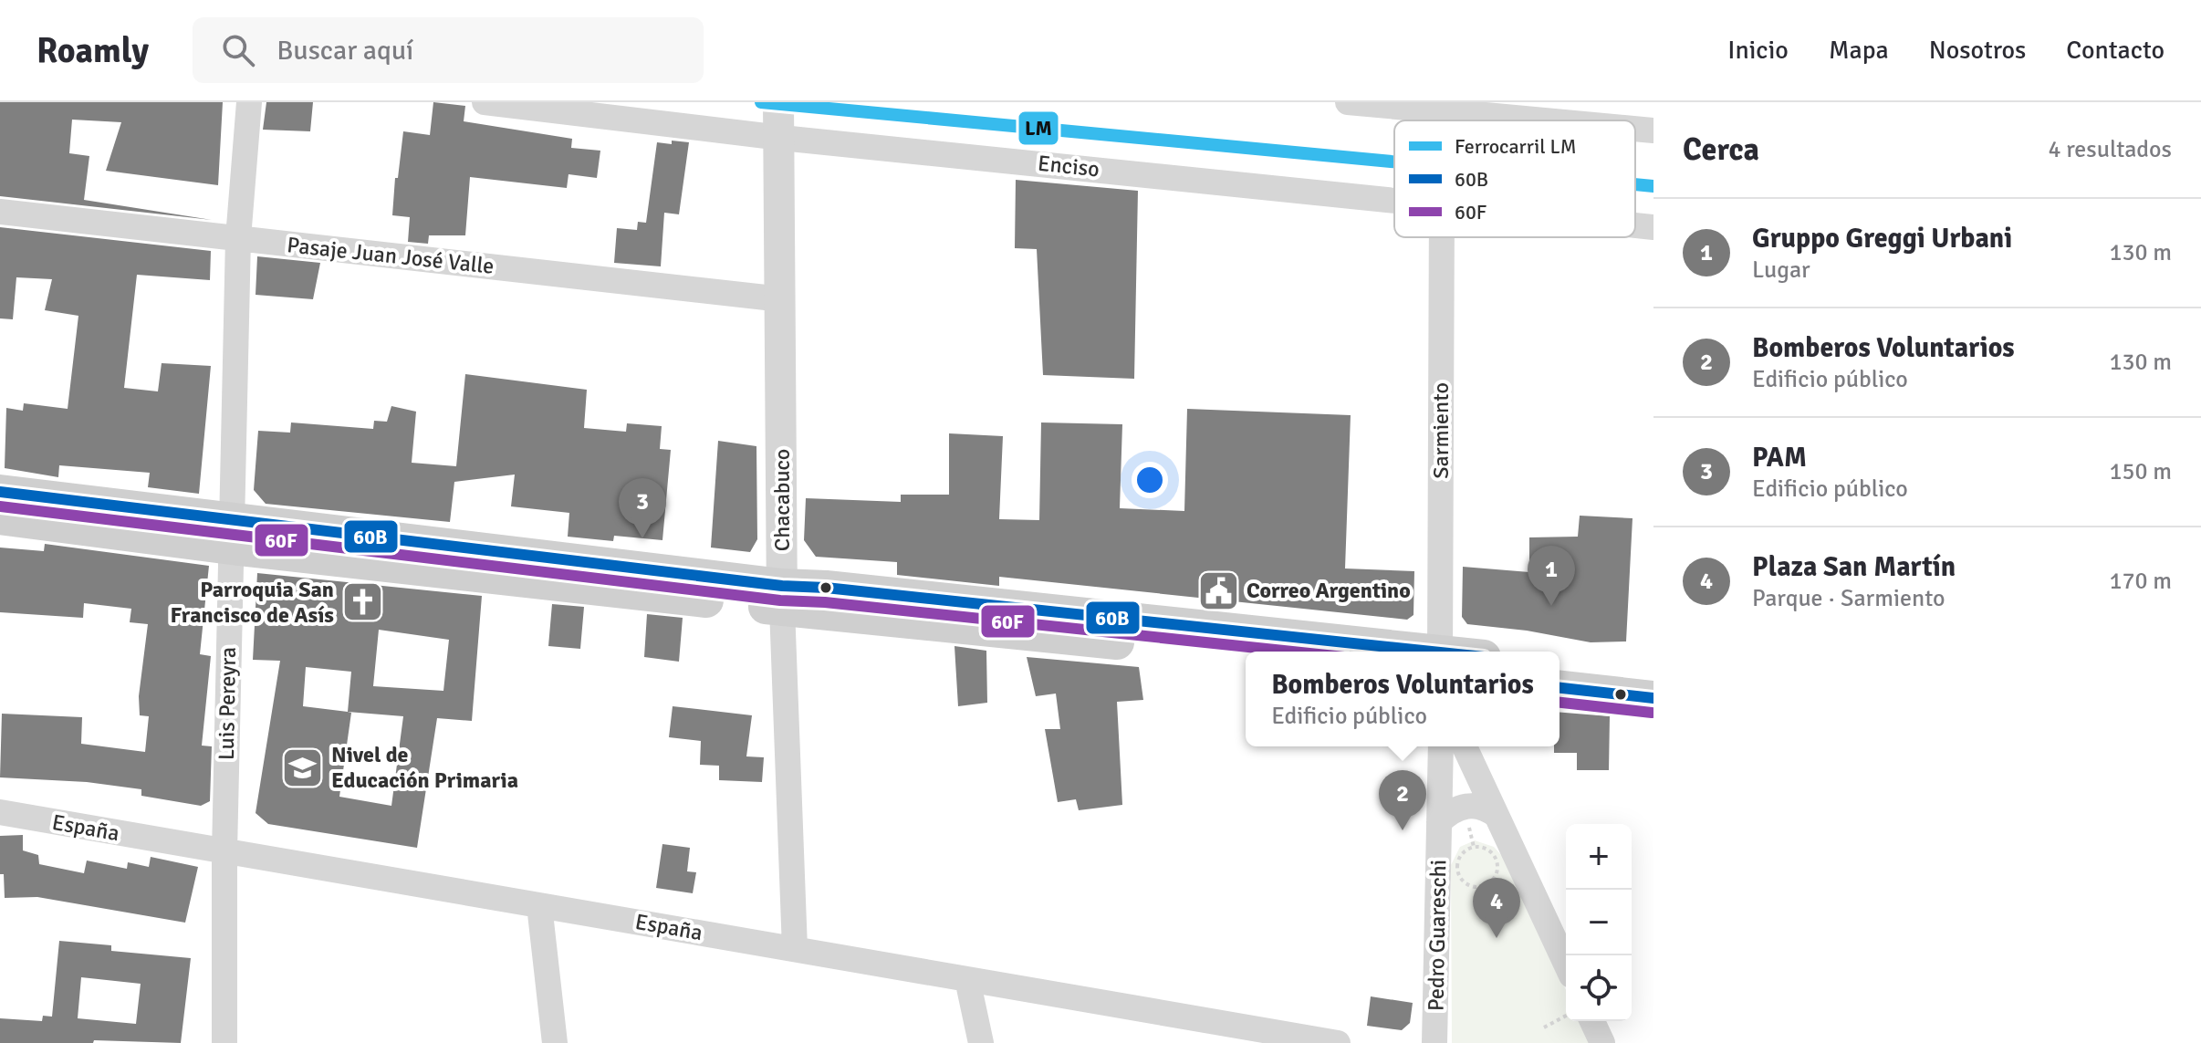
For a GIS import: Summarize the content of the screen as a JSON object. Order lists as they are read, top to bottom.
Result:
{
  "streets": {
    "street": [
      "Enciso",
      "Pasaje Juan José Valle",
      "Sarmiento",
      "Chacabuco",
      "Luis Pereyra",
      "España",
      "Pedro Guareschi"
    ]
  },
  "crossings": [
    ["Enciso", "Chacabuco"],
    ["Pasaje Juan José Valle", "Chacabuco"],
    ["Pasaje Juan José Valle", "Luis Pereyra"],
    ["Chacabuco", "España"],
    ["Luis Pereyra", "España"]
  ],
  "places": {
    "public building": ["Correo Argentino"],
    "church": ["Parroquia San Francisco de Asís"],
    "school or university": ["Nivel de Educación Primaria"]
  },
  "lines": ["rail line LM", "transit line 60B", "transit line 60F"],
  "legend": ["Ferrocarril LM", "60B", "60F"],
  "page": {
    "header": "Roamly",
    "search": "Buscar aquí",
    "nav": [
      "Inicio",
      "Mapa",
      "Nosotros",
      "Contacto"
    ],
    "heading": ["Cerca", "4 resultados"],
    "list": [
      {
        "mark": "1",
        "name": "Gruppo Greggi Urbani",
        "note": "Lugar",
        "value": "130 m"
      },
      {
        "mark": "2",
        "name": "Bomberos Voluntarios",
        "note": "Edificio público",
        "value": "130 m"
      },
      {
        "mark": "3",
        "name": "PAM",
        "note": "Edificio público",
        "value": "150 m"
      },
      {
        "mark": "4",
        "name": "Plaza San Martín",
        "note": "Parque · Sarmiento",
        "value": "170 m"
      }
    ],
    "pins": [
      "3",
      "1",
      "2",
      "4"
    ],
    "popup": ["Bomberos Voluntarios", "Edificio público"],
    "map_buttons": ["+", "−"]
  }
}
